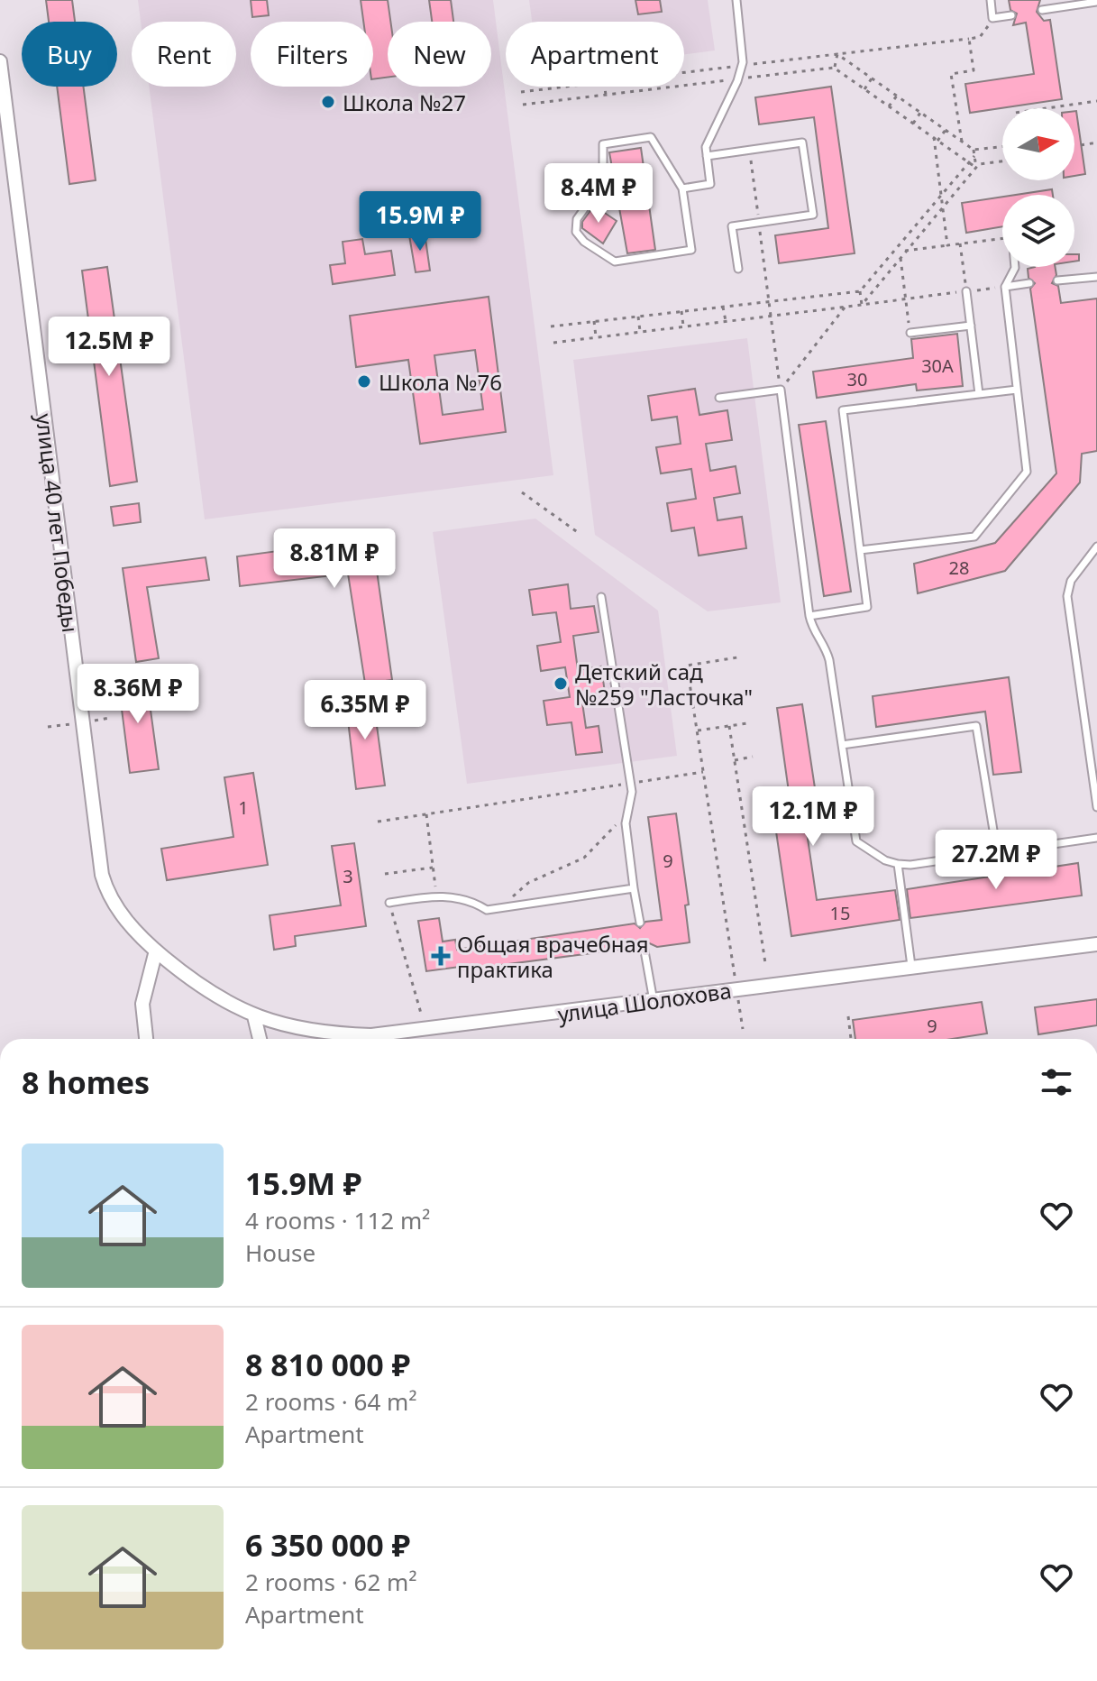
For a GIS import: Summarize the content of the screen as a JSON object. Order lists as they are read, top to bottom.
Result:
{
  "streets": {
    "street": ["улица 40 лет Победы", "улица Шолохова"]
  },
  "crossings": [
    ["улица 40 лет Победы", "улица Шолохова"]
  ],
  "places": {
    "other": ["Школа №27", "Школа №76", "Детский сад №259 \"Ласточка\""],
    "health": ["Общая врачебная практика"]
  },
  "house_numbers": [
    "30А",
    "30",
    "28",
    "1",
    "9",
    "3",
    "15",
    "9"
  ],
  "north": "right",
  "page": {
    "chip": [
      "Buy",
      "Rent",
      "Filters",
      "New",
      "Apartment"
    ],
    "price": [
      "8.4M ₽",
      "15.9M ₽",
      "12.5M ₽",
      "8.81M ₽",
      "8.36M ₽",
      "6.35M ₽",
      "12.1M ₽",
      "27.2M ₽"
    ],
    "heading": "8 homes",
    "list": [
      {
        "name": "15.9M ₽",
        "note": "4 rooms · 112 m² · House"
      },
      {
        "name": "8 810 000 ₽",
        "note": "2 rooms · 64 m² · Apartment"
      },
      {
        "name": "6 350 000 ₽",
        "note": "2 rooms · 62 m² · Apartment"
      }
    ]
  }
}
